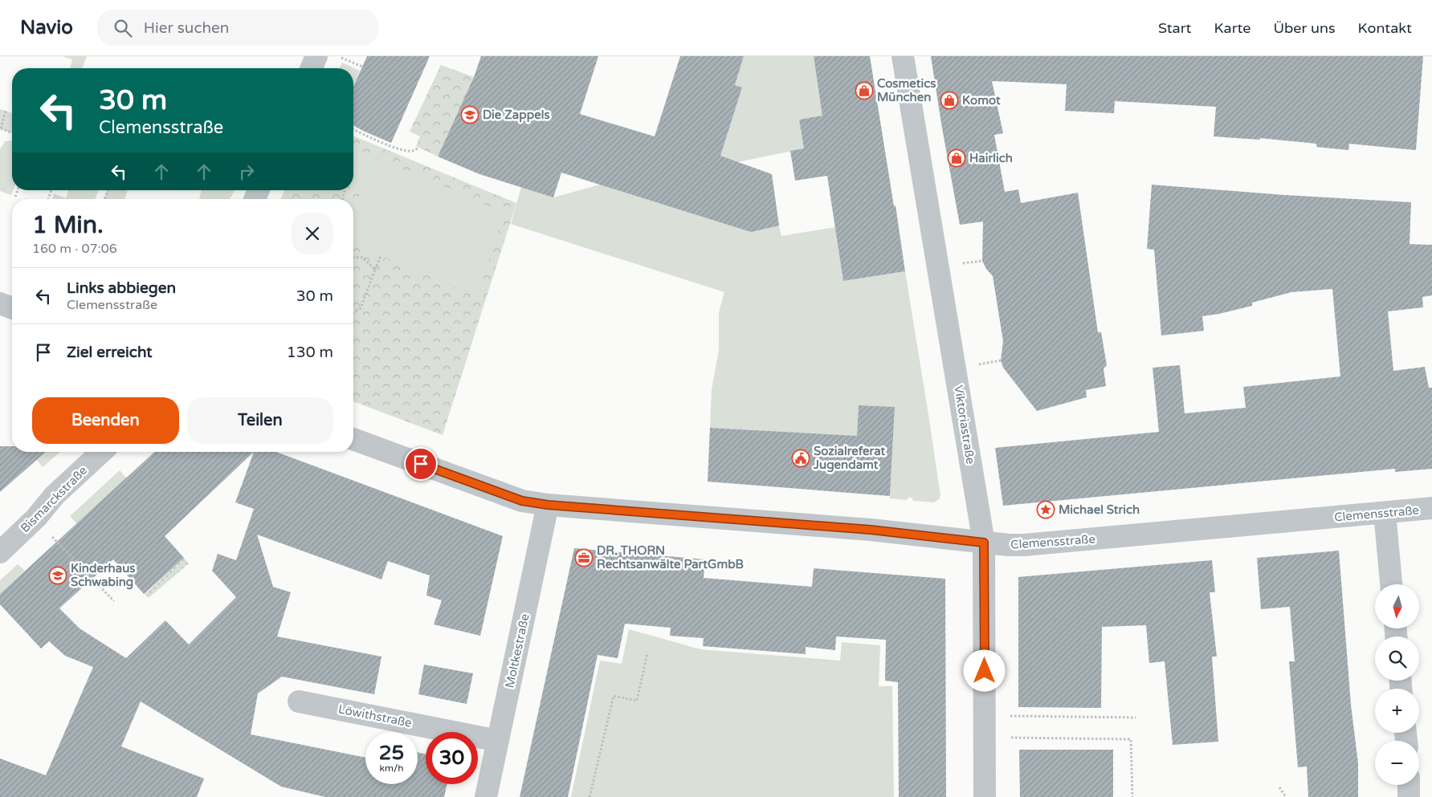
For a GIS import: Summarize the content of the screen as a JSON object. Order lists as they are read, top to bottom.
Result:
{
  "streets": {
    "street": [
      "Viktoriastraße",
      "Bismarckstraße",
      "Clemensstraße",
      "Moltkestraße",
      "Löwithstraße"
    ]
  },
  "crossings": [
    ["Viktoriastraße", "Clemensstraße"],
    ["Clemensstraße", "Moltkestraße"],
    ["Moltkestraße", "Löwithstraße"]
  ],
  "places": {
    "shop": ["Cosmetics München", "Komot", "Hairlich"],
    "school or university": ["Die Zappels", "Kinderhaus Schwabing"],
    "public building": ["Sozialreferat Jugendamt"],
    "place": ["Michael Strich"],
    "office": ["DR. THORN Rechtsanwälte PartGmbB"]
  },
  "north": "bottom",
  "page": {
    "header": "Navio",
    "search": "Hier suchen",
    "nav": [
      "Start",
      "Karte",
      "Über uns",
      "Kontakt"
    ],
    "turn": ["30 m", "Clemensstraße"],
    "heading": ["1 Min.", "160 m · 07:06"],
    "list": [
      {
        "name": "Links abbiegen",
        "note": "Clemensstraße",
        "value": "30 m"
      },
      {
        "name": "Ziel erreicht",
        "value": "130 m"
      }
    ],
    "buttons": ["Beenden", "Teilen"],
    "map_buttons": ["+", "−"],
    "speed": "25 km/h",
    "limit": "30"
  }
}
